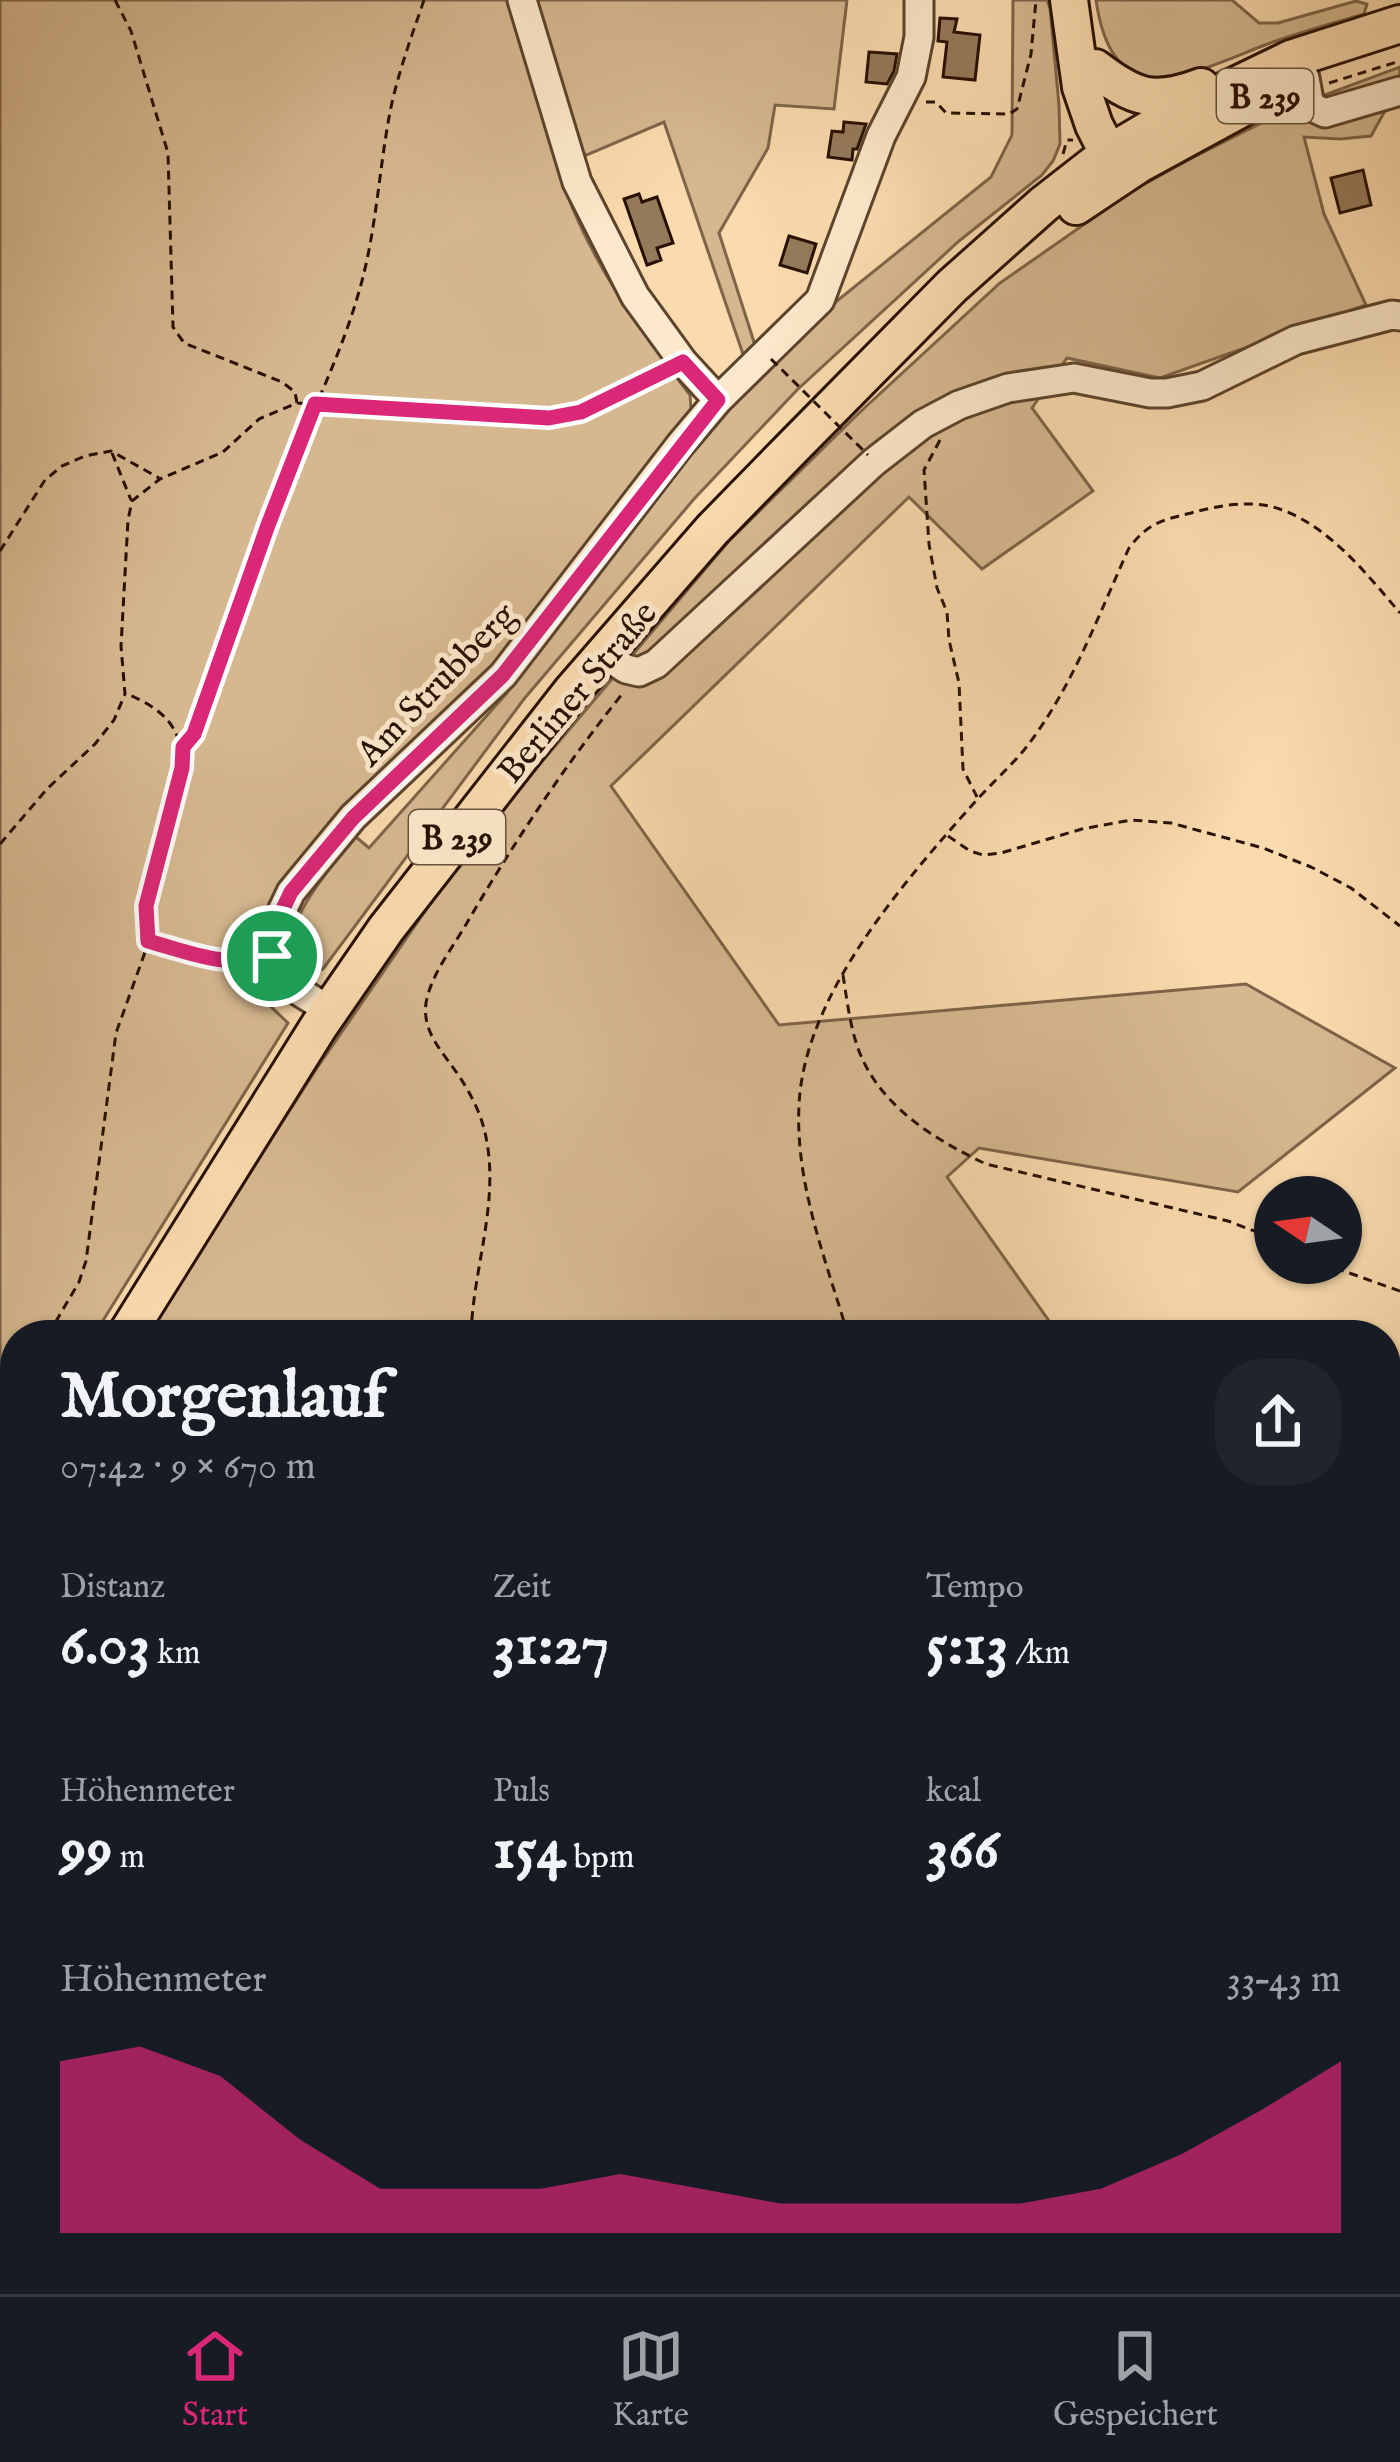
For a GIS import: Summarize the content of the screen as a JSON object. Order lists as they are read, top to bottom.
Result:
{
  "streets": {
    "main road": ["B 239", "Berliner Straße"],
    "street": ["Am Strubberg"]
  },
  "crossings": [
    ["B 239", "Berliner Straße"]
  ],
  "north": "left",
  "page": {
    "heading": ["Morgenlauf", "07:42 · 9 × 670 m"],
    "stats": [
      ["Distanz", "6.03 km"],
      ["Zeit", "31:27"],
      ["Tempo", "5:13 /km"],
      ["Höhenmeter", "99 m"],
      ["Puls", "154 bpm"],
      ["kcal", "366"]
    ],
    "chart": ["Höhenmeter", "33–43 m"],
    "tabs": ["Start", "Karte", "Gespeichert"]
  }
}
